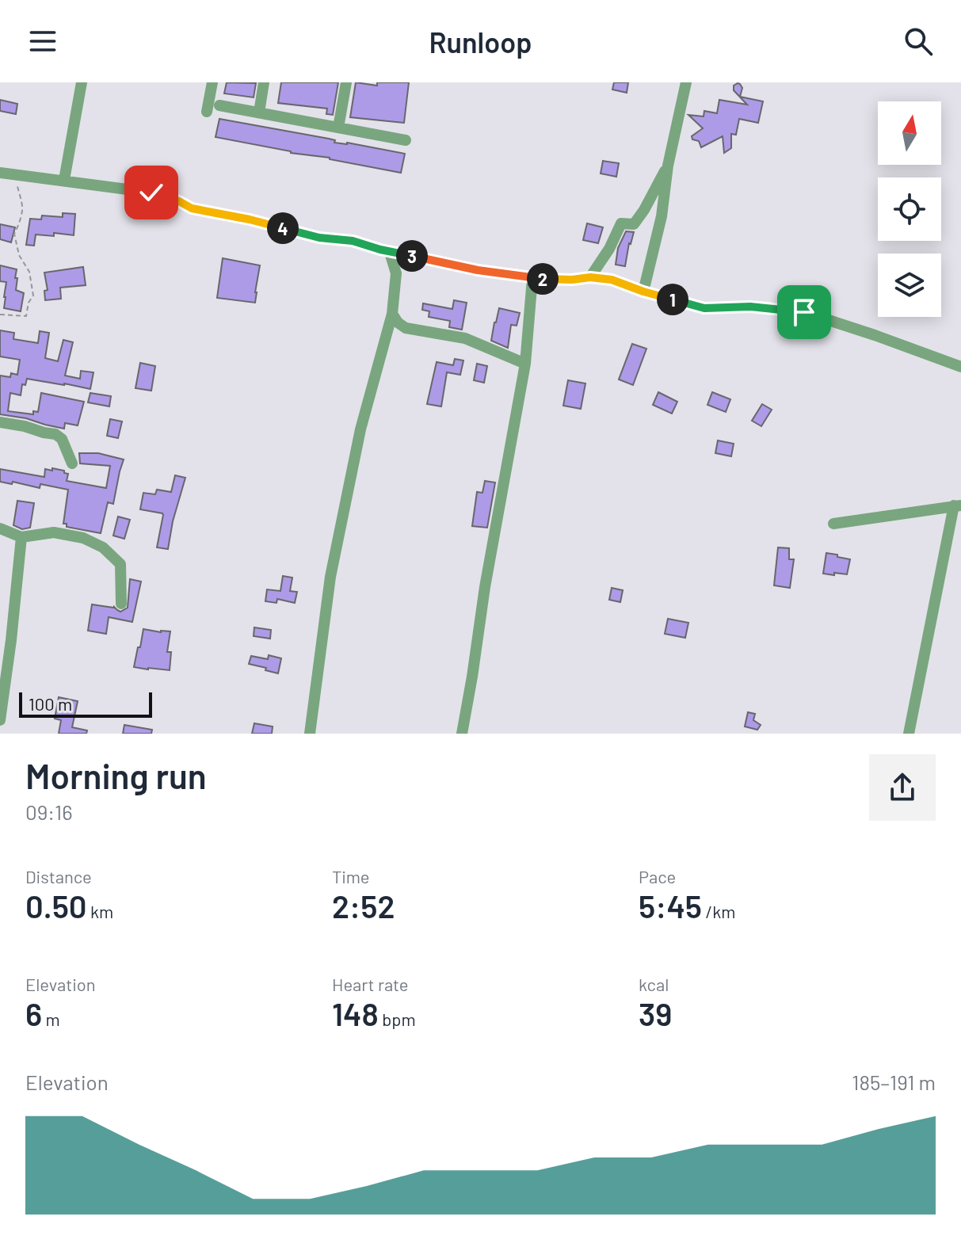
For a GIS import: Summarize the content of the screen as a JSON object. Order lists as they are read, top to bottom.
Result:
{
  "scale_bar": "100 m",
  "north": "top",
  "page": {
    "header": "Runloop",
    "pins": [
      "4",
      "3",
      "2",
      "1"
    ],
    "scale": "100 m",
    "heading": ["Morning run", "09:16"],
    "stats": [
      ["Distance", "0.50 km"],
      ["Time", "2:52"],
      ["Pace", "5:45 /km"],
      ["Elevation", "6 m"],
      ["Heart rate", "148 bpm"],
      ["kcal", "39"]
    ],
    "chart": ["Elevation", "185–191 m"]
  }
}
